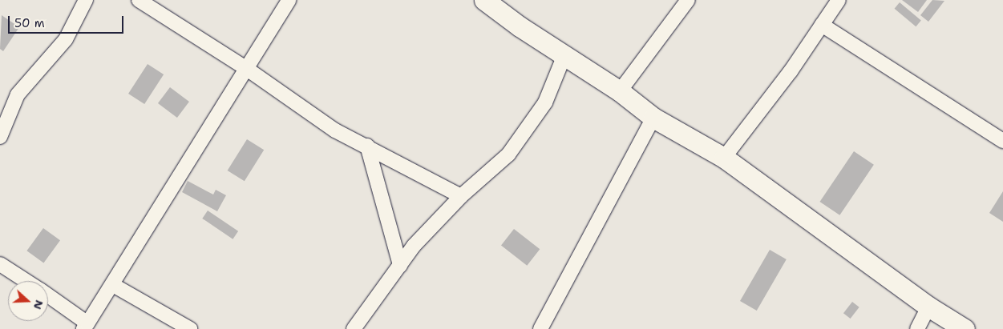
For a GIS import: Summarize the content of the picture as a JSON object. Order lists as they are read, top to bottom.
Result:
{
  "scale_bar": "50 m",
  "north": "right"
}
